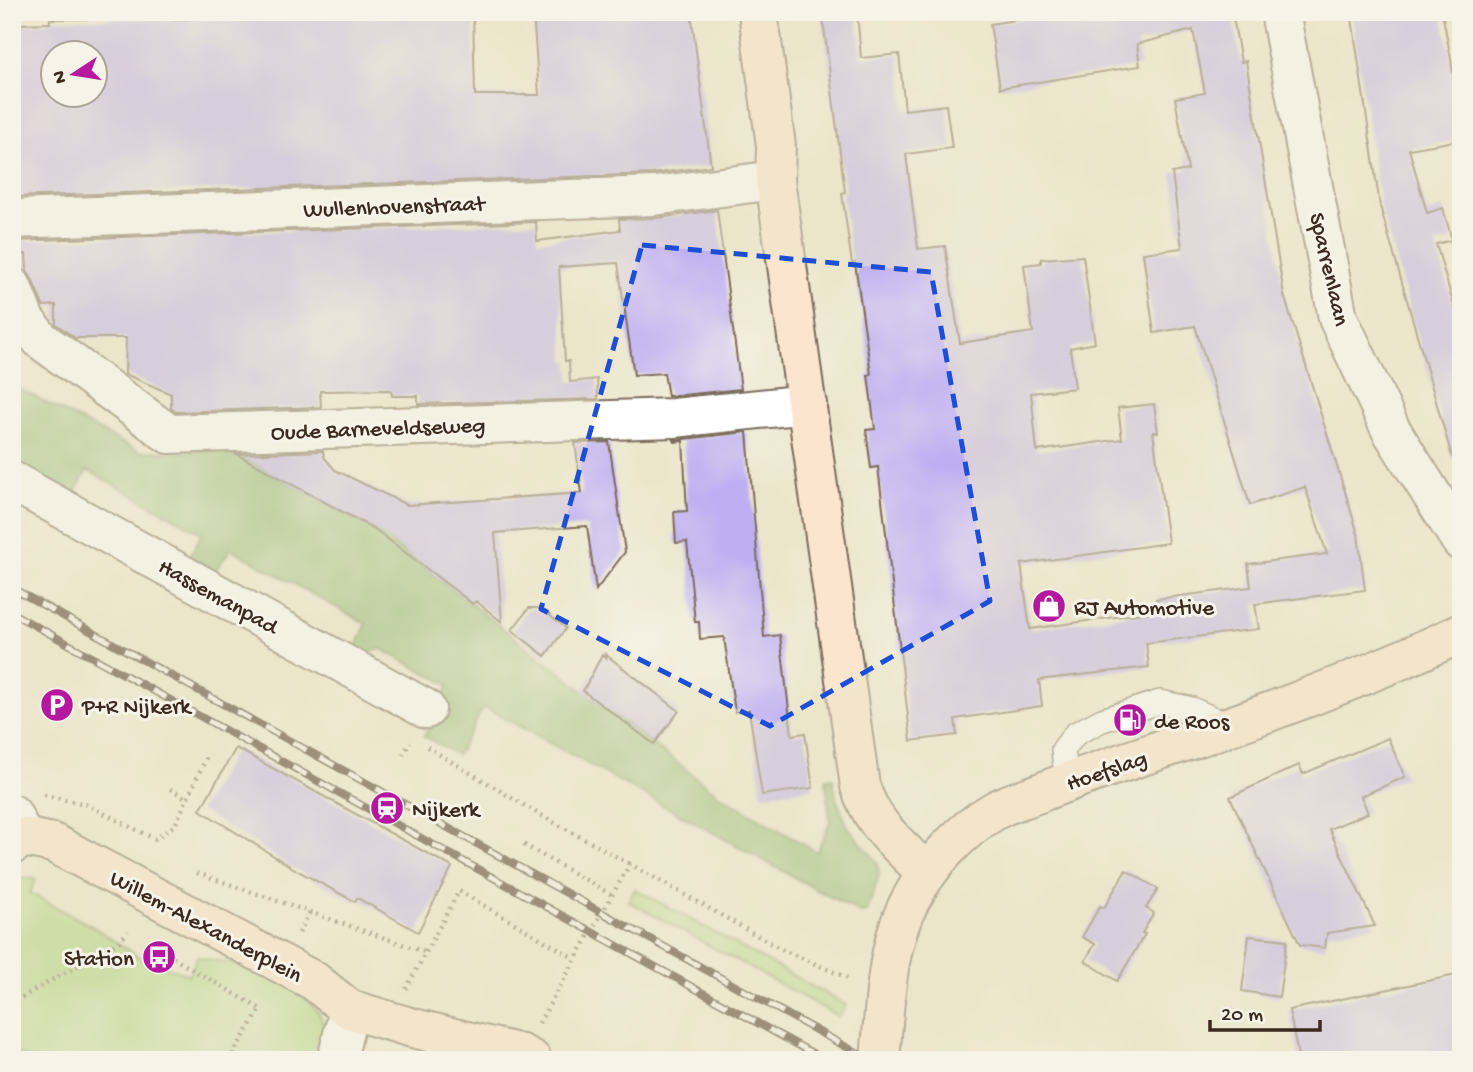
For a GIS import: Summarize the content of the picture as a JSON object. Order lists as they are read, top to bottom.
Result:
{
  "streets": {
    "street": [
      "Wullenhovenstraat",
      "Sparrenlaan",
      "Oude Barneveldseweg",
      "Hassemanpad",
      "Hoefslag",
      "Willem-Alexanderplein"
    ]
  },
  "places": {
    "shop": ["RJ Automotive"],
    "parking": ["P+R Nijkerk"],
    "fuel station": ["de Roos"],
    "station": ["Nijkerk"],
    "bus stop": ["Station"]
  },
  "scale_bar": "20 m",
  "north": "left"
}
